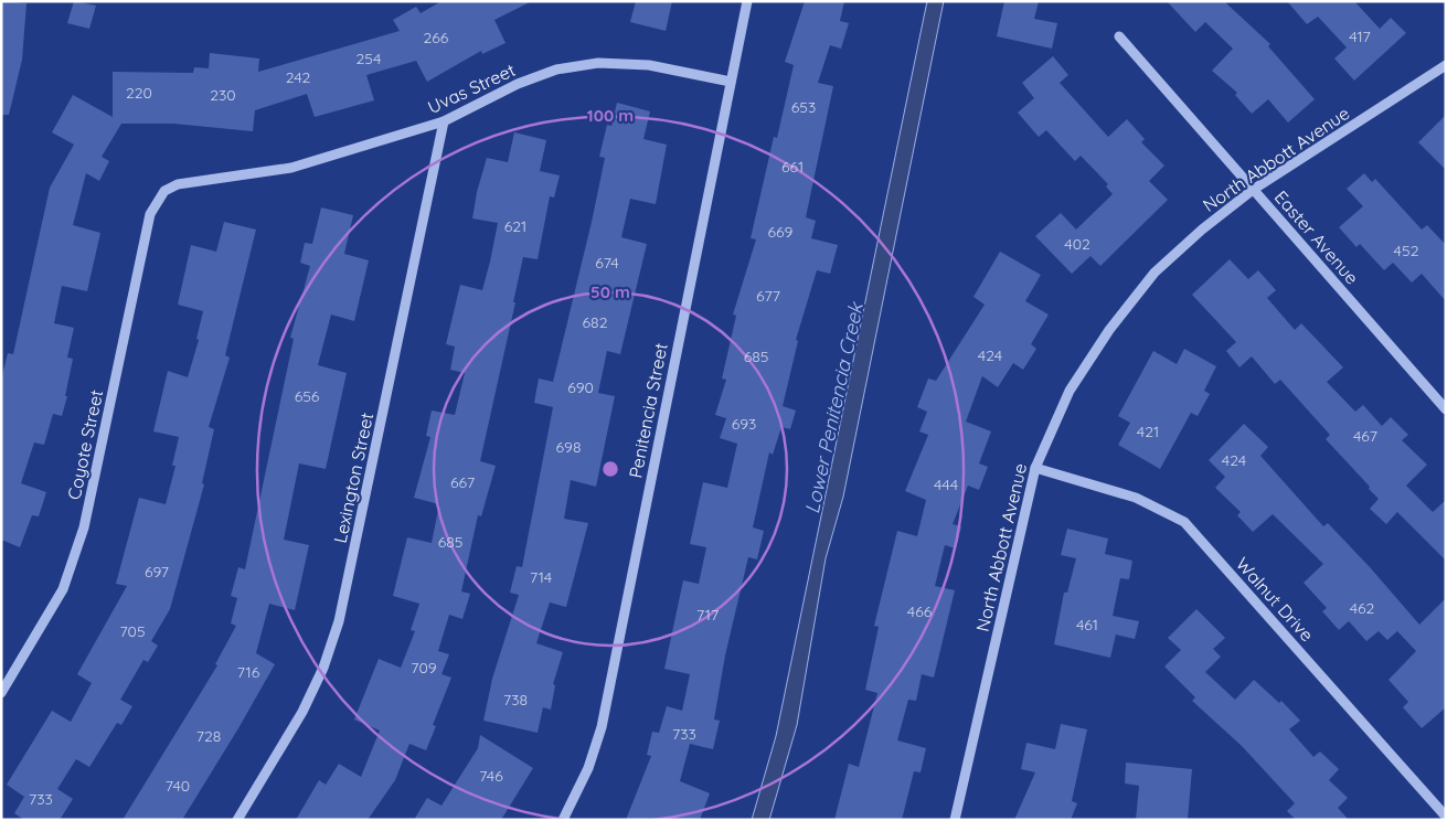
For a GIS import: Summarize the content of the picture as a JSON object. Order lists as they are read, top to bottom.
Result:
{
  "streets": {
    "street": [
      "Uvas Street",
      "North Abbott Avenue",
      "Easter Avenue",
      "Penitencia Street",
      "Coyote Street",
      "Lexington Street",
      "Walnut Drive"
    ]
  },
  "crossings": [
    ["Uvas Street", "Penitencia Street"],
    ["Uvas Street", "Coyote Street"],
    ["Uvas Street", "Lexington Street"],
    ["North Abbott Avenue", "Easter Avenue"],
    ["North Abbott Avenue", "Walnut Drive"]
  ],
  "water": ["Lower Penitencia Creek"],
  "house_numbers": [
    "417",
    "266",
    "254",
    "242",
    "220",
    "230",
    "653",
    "661",
    "621",
    "669",
    "402",
    "452",
    "674",
    "677",
    "682",
    "424",
    "685",
    "690",
    "656",
    "693",
    "421",
    "467",
    "698",
    "424",
    "667",
    "444",
    "685",
    "697",
    "714",
    "462",
    "466",
    "717",
    "461",
    "705",
    "709",
    "716",
    "738",
    "733",
    "728",
    "746",
    "740",
    "733"
  ],
  "rings": ["100 m", "50 m"]
}
